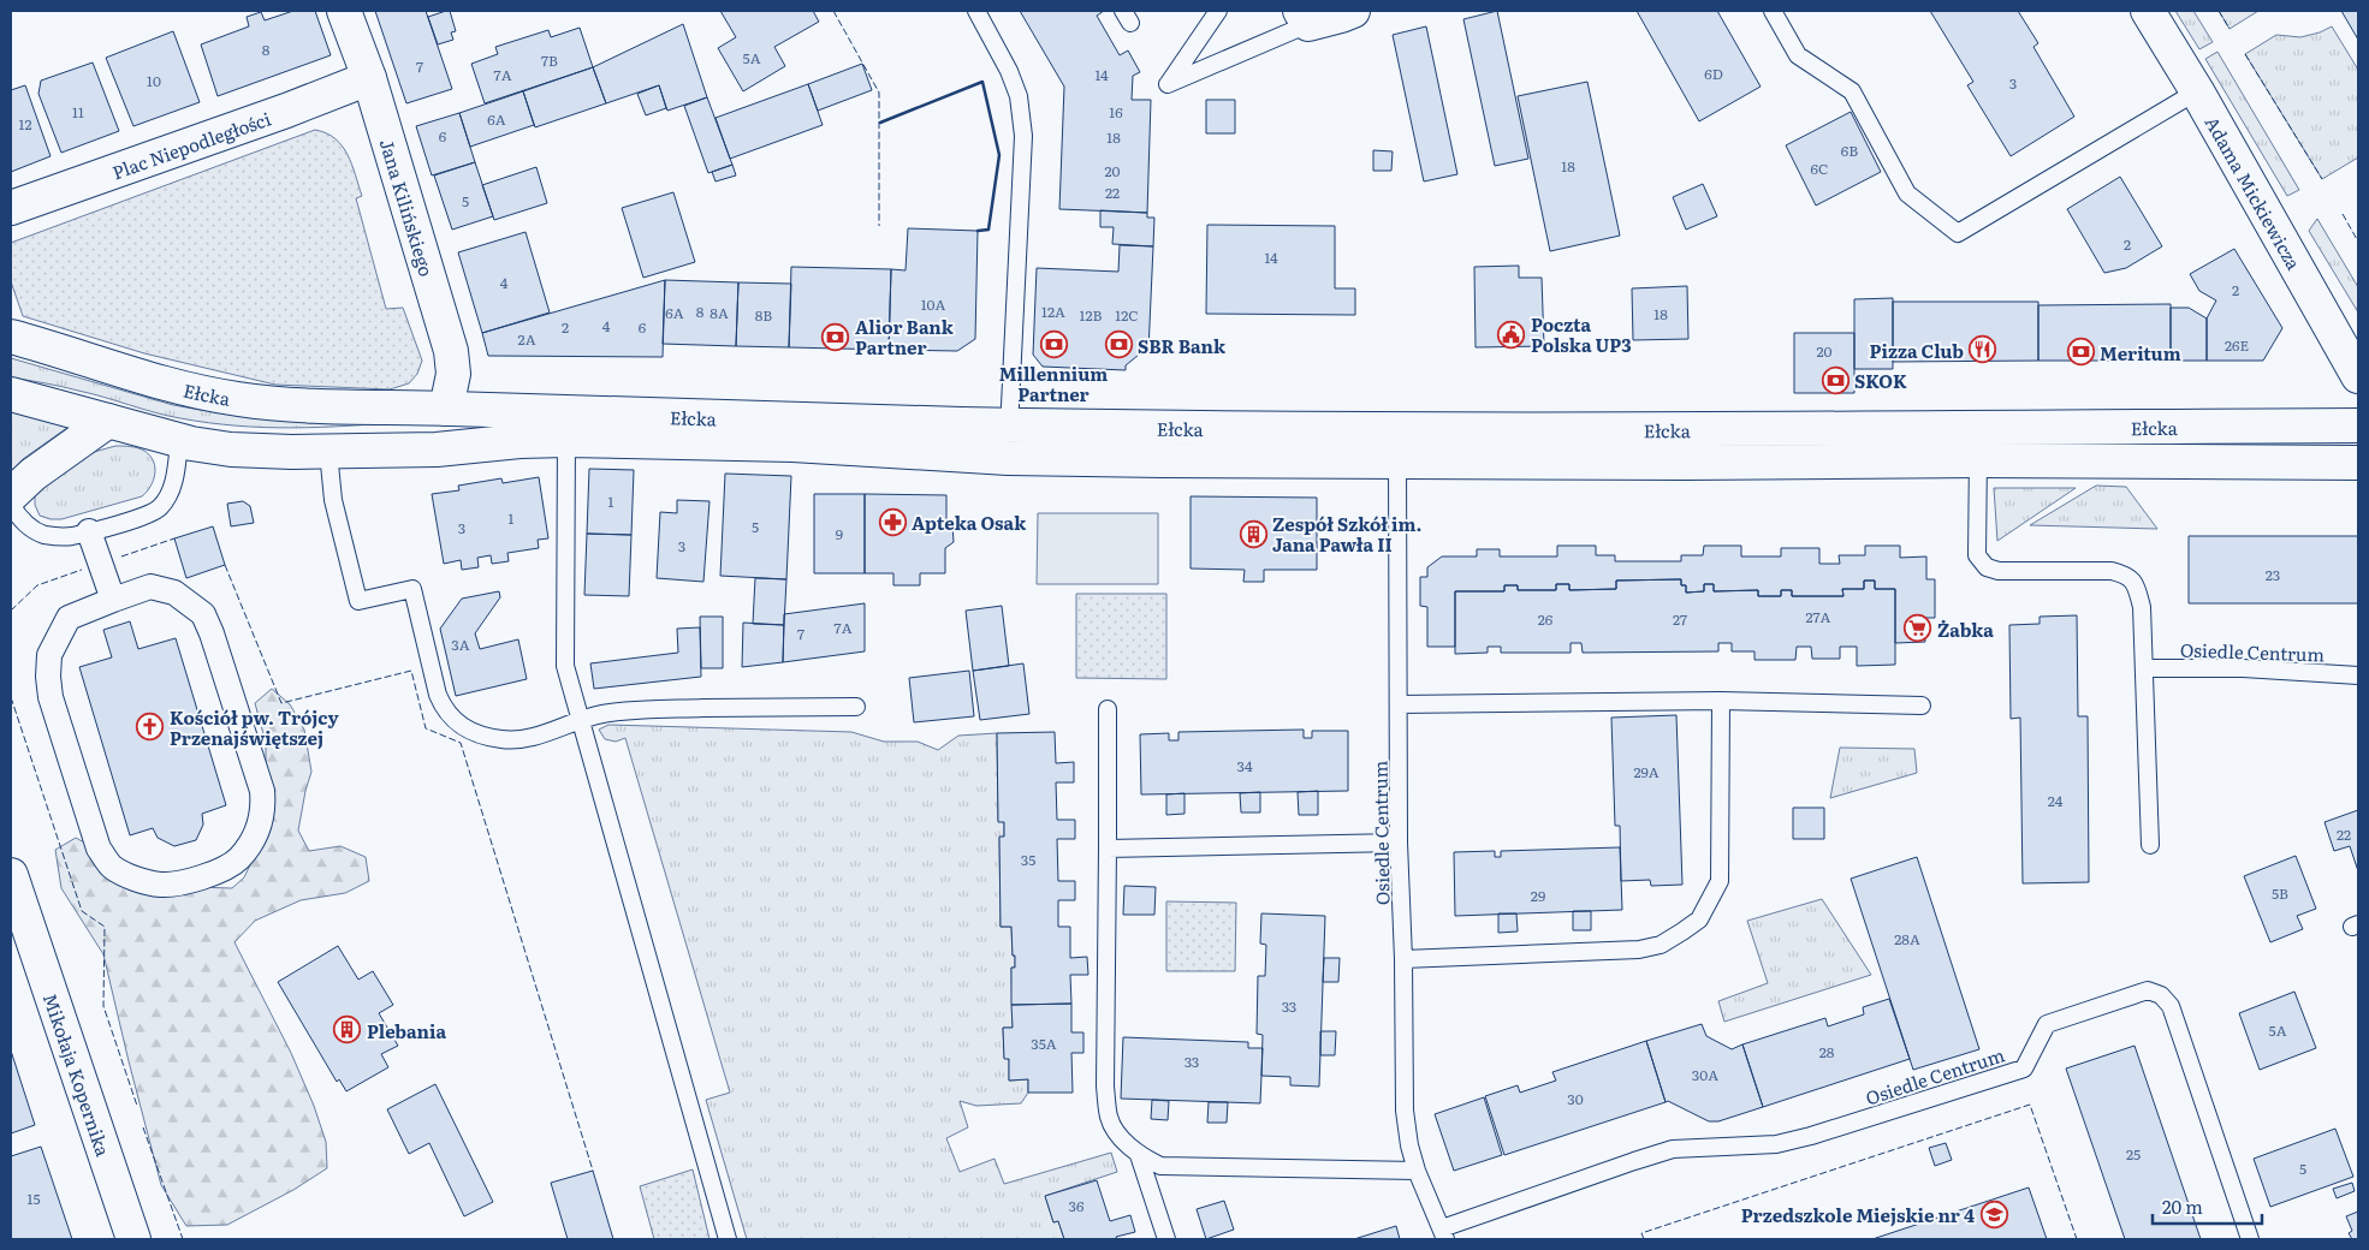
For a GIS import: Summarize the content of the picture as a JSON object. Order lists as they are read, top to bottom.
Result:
{
  "streets": {
    "main road": [
      "Plac Niepodległości",
      "Adama Mickiewicza",
      "Jana Kilińskiego",
      "Ełcka",
      "Mikołaja Kopernika"
    ],
    "lane": ["Osiedle Centrum"]
  },
  "crossings": [
    ["Plac Niepodległości", "Jana Kilińskiego"],
    ["Jana Kilińskiego", "Ełcka"],
    ["Ełcka", "Osiedle Centrum"]
  ],
  "places": {
    "public building": ["Poczta Polska UP3"],
    "bank": [
      "Alior Bank Partner",
      "Millennium Partner",
      "SBR Bank",
      "Meritum",
      "SKOK"
    ],
    "restaurant": ["Pizza Club"],
    "pharmacy": ["Apteka Osak"],
    "building": ["Zespół Szkół im. Jana Pawła II", "Plebania"],
    "supermarket": ["Żabka"],
    "church": ["Kościół pw. Trójcy Przenajświętszej"],
    "school or university": ["Przedszkole Miejskie nr 4"]
  },
  "house_numbers": [
    "8",
    "5A",
    "7B",
    "7",
    "6D",
    "7A",
    "14",
    "10",
    "3",
    "11",
    "16",
    "6A",
    "12",
    "6",
    "18",
    "6B",
    "18",
    "6C",
    "20",
    "22",
    "5",
    "2",
    "14",
    "4",
    "2",
    "10A",
    "8",
    "12A",
    "6A",
    "8A",
    "18",
    "8B",
    "12B",
    "12C",
    "4",
    "2",
    "6",
    "2A",
    "26E",
    "20",
    "1",
    "1",
    "5",
    "3",
    "9",
    "3",
    "23",
    "27A",
    "26",
    "27",
    "7A",
    "7",
    "3A",
    "34",
    "29A",
    "24",
    "22",
    "35",
    "5B",
    "29",
    "28A",
    "33",
    "5A",
    "35A",
    "28",
    "33",
    "30A",
    "30",
    "25",
    "5",
    "15",
    "36"
  ],
  "scale_bar": "20 m"
}
